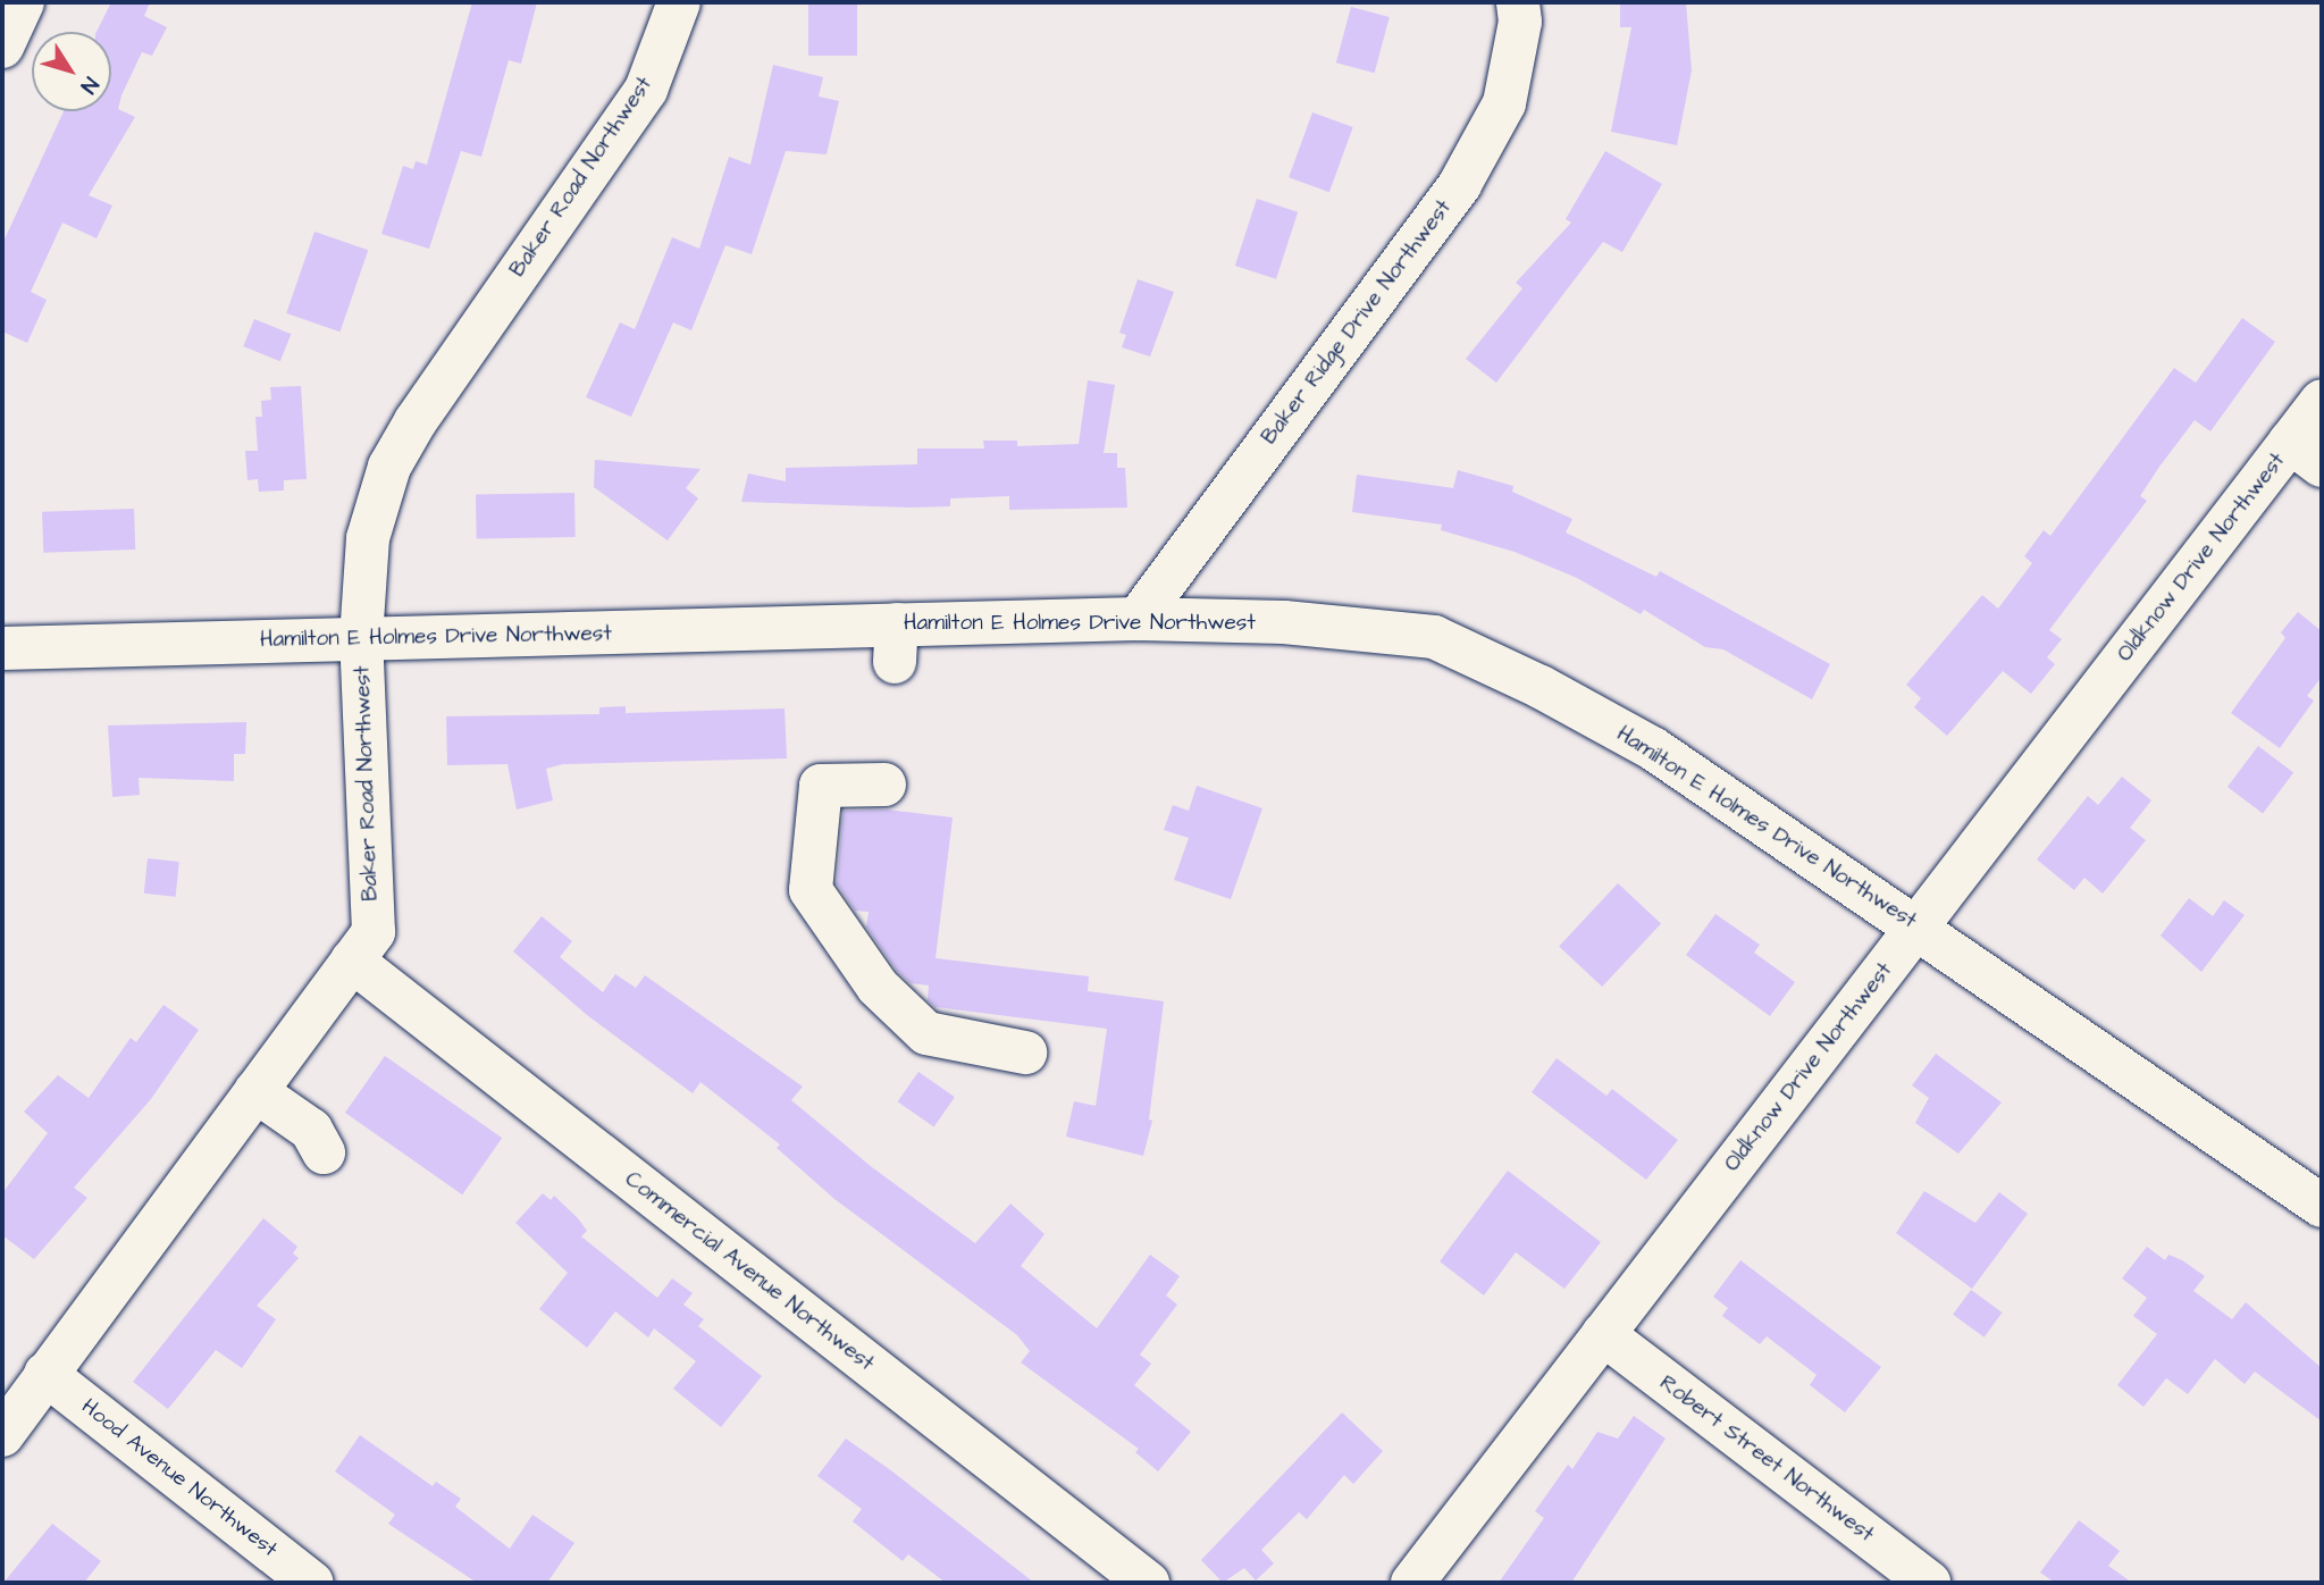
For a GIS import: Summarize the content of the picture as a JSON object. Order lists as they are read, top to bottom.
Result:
{
  "streets": {
    "street": [
      "Baker Road Northwest",
      "Baker Ridge Drive Northwest",
      "Oldknow Drive Northwest",
      "Hamilton E Holmes Drive Northwest",
      "Commercial Avenue Northwest",
      "Robert Street Northwest",
      "Hood Avenue Northwest"
    ]
  },
  "crossings": [
    ["Baker Road Northwest", "Hamilton E Holmes Drive Northwest"],
    ["Baker Road Northwest", "Commercial Avenue Northwest"],
    ["Baker Road Northwest", "Hood Avenue Northwest"],
    ["Baker Ridge Drive Northwest", "Hamilton E Holmes Drive Northwest"],
    ["Oldknow Drive Northwest", "Hamilton E Holmes Drive Northwest"],
    ["Oldknow Drive Northwest", "Robert Street Northwest"]
  ],
  "north": "bottom right"
}
